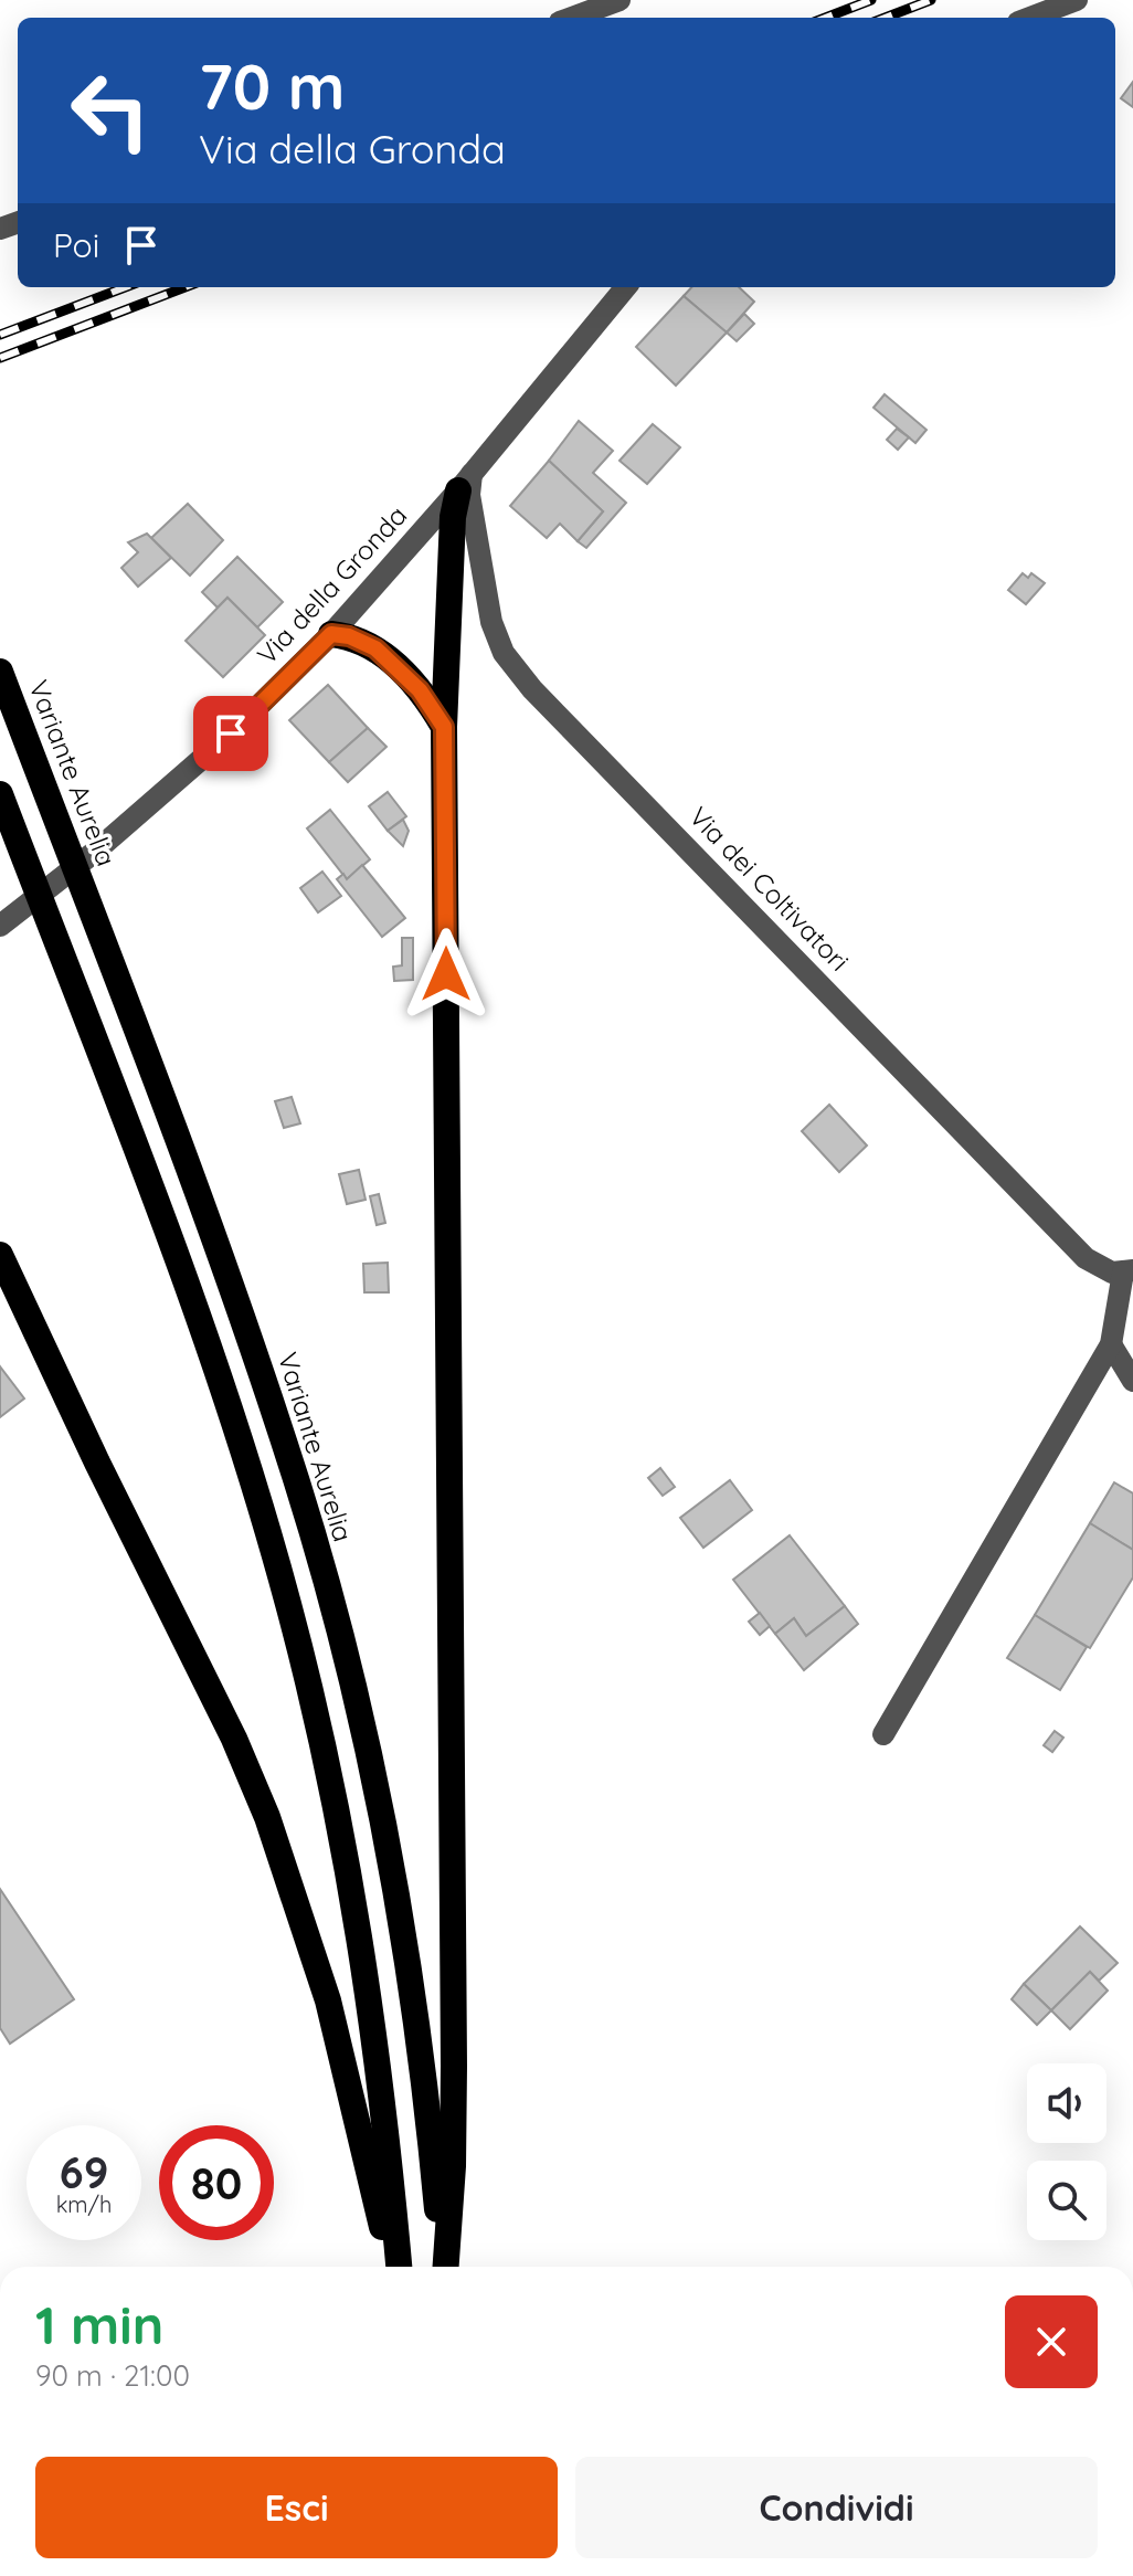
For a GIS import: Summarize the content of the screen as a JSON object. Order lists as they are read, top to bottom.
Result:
{
  "streets": {
    "highway": ["Variante Aurelia"],
    "street": ["Via della Gronda", "Via dei Coltivatori"]
  },
  "crossings": [
    ["Via della Gronda", "Via dei Coltivatori"]
  ],
  "page": {
    "turn": ["70 m", "Via della Gronda"],
    "then": "Poi",
    "speed": "69 km/h",
    "limit": "80",
    "heading": ["1 min", "90 m · 21:00"],
    "buttons": ["Esci", "Condividi"]
  }
}
